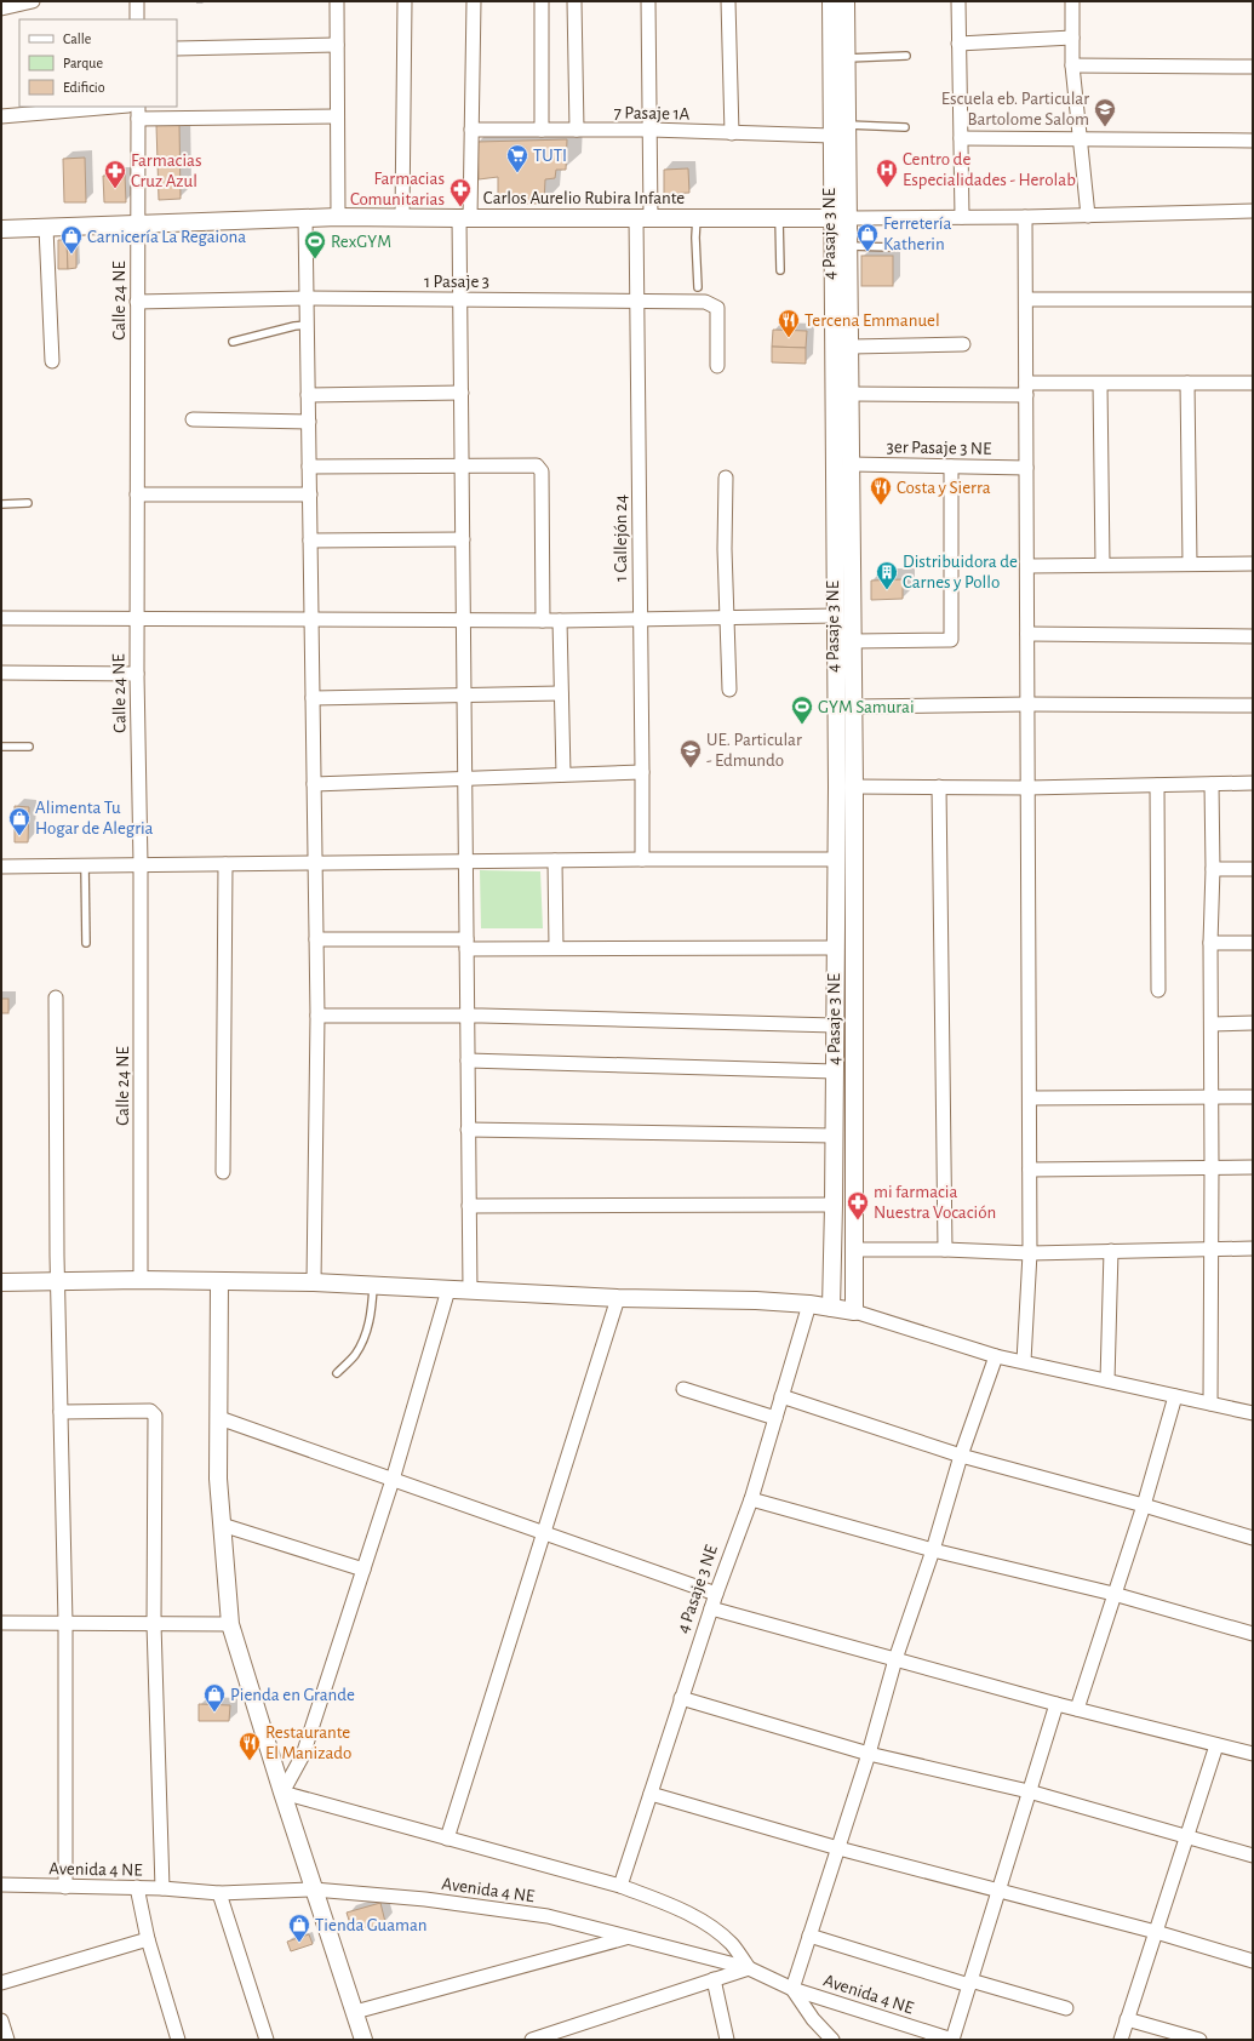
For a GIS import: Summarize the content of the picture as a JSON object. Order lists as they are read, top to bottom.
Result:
{
  "streets": {
    "street": [
      "7 Pasaje 1A",
      "Carlos Aurelio Rubira Infante",
      "4 Pasaje 3 NE",
      "1 Pasaje 3",
      "Calle 24 NE",
      "3er Pasaje 3 NE",
      "1 Callejón 24",
      "Avenida 4 NE"
    ]
  },
  "crossings": [
    ["7 Pasaje 1A", "4 Pasaje 3 NE"],
    ["7 Pasaje 1A", "1 Callejón 24"],
    ["Carlos Aurelio Rubira Infante", "4 Pasaje 3 NE"],
    ["Carlos Aurelio Rubira Infante", "Calle 24 NE"],
    ["Carlos Aurelio Rubira Infante", "1 Callejón 24"],
    ["4 Pasaje 3 NE", "3er Pasaje 3 NE"],
    ["1 Pasaje 3", "Calle 24 NE"],
    ["1 Pasaje 3", "1 Callejón 24"]
  ],
  "places": {
    "school or university": ["Escuela eb. Particular Bartolome Salom", "UE. Particular - Edmundo"],
    "supermarket": ["TUTI"],
    "hospital": ["Centro de Especialidades - Herolab"],
    "pharmacy": ["Farmacias Cruz Azul", "Farmacias Comunitarias", "mi farmacia Nuestra Vocación"],
    "shop": [
      "Ferretería Katherin",
      "Carnicería La Regaiona",
      "Alimenta Tu Hogar de Alegria",
      "Pienda en Grande",
      "Tienda Guaman"
    ],
    "sports": ["RexGYM", "GYM Samurai"],
    "restaurant": ["Tercena Emmanuel", "Costa y Sierra", "Restaurante El Manizado"],
    "building": ["Distribuidora de Carnes y Pollo"]
  },
  "legend": ["Calle", "Parque", "Edificio"]
}
